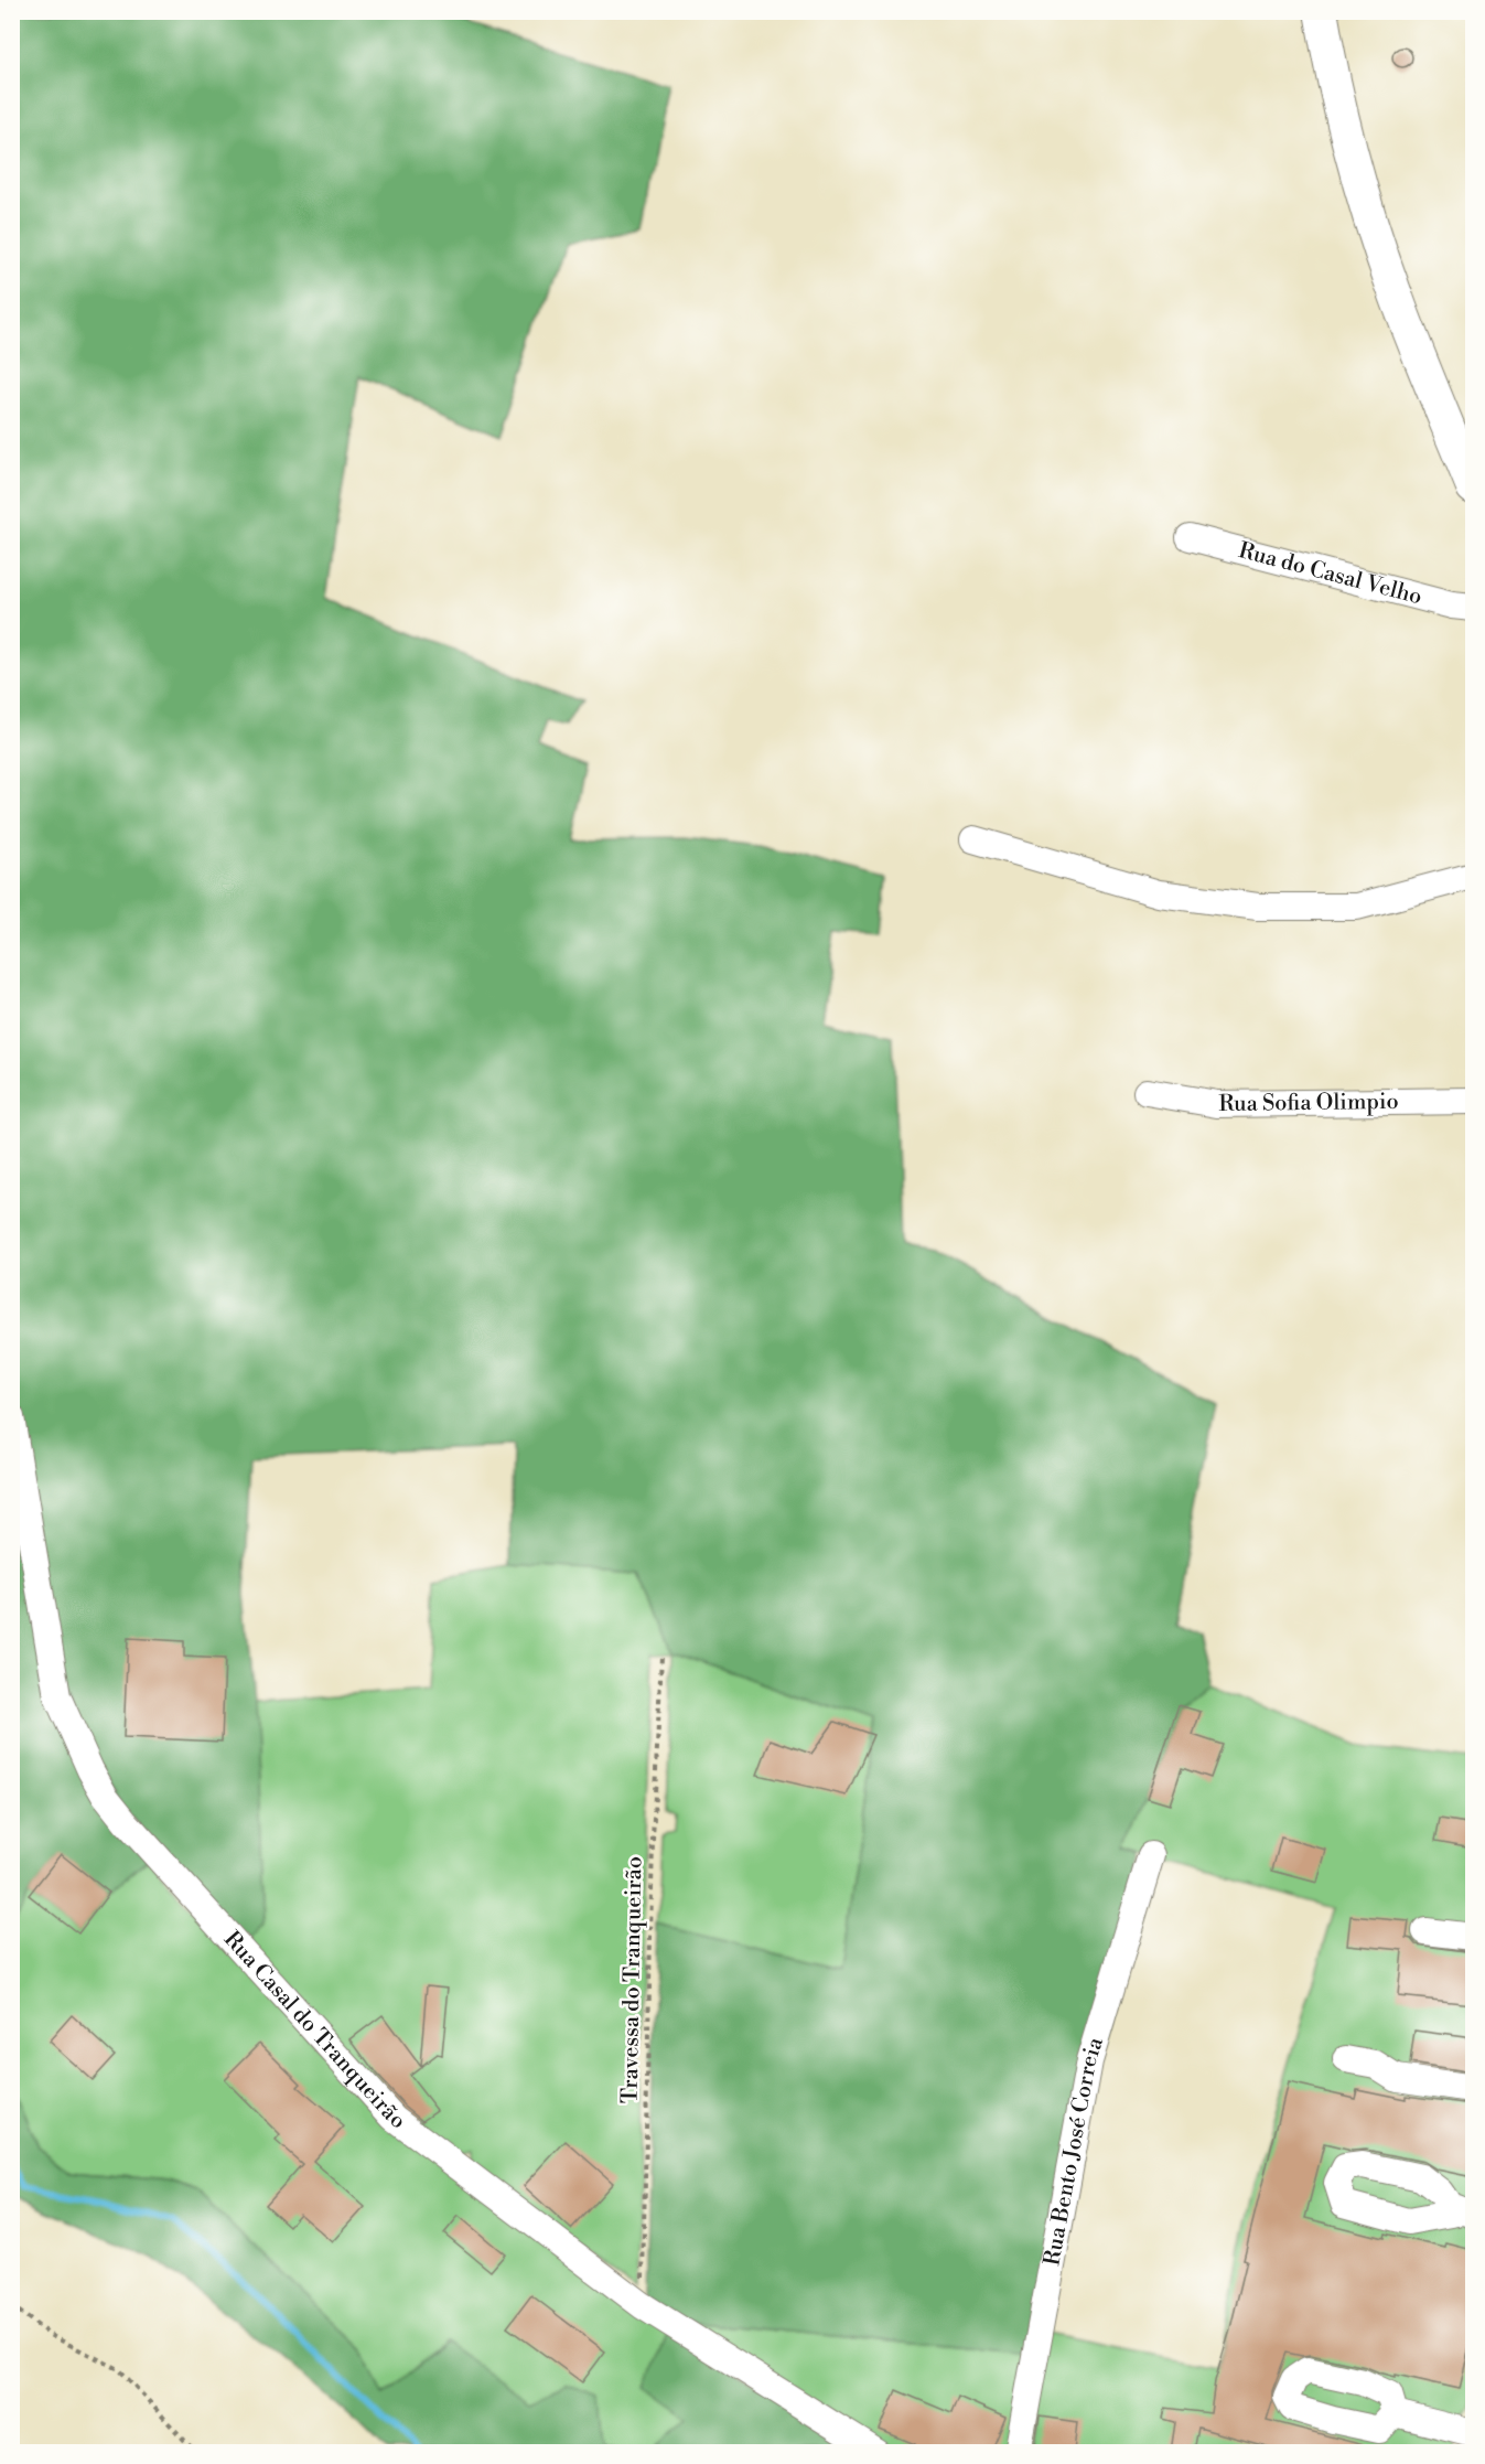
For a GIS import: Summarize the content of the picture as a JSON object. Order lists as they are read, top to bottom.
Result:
{
  "streets": {
    "street": [
      "Rua do Casal Velho",
      "Rua Sofia Olimpio",
      "Rua Casal do Tranqueirão",
      "Rua Bento José Correia"
    ],
    "path": ["Travessa do Tranqueirão"]
  },
  "crossings": [
    ["Travessa do Tranqueirão", "Rua Casal do Tranqueirão"]
  ]
}
